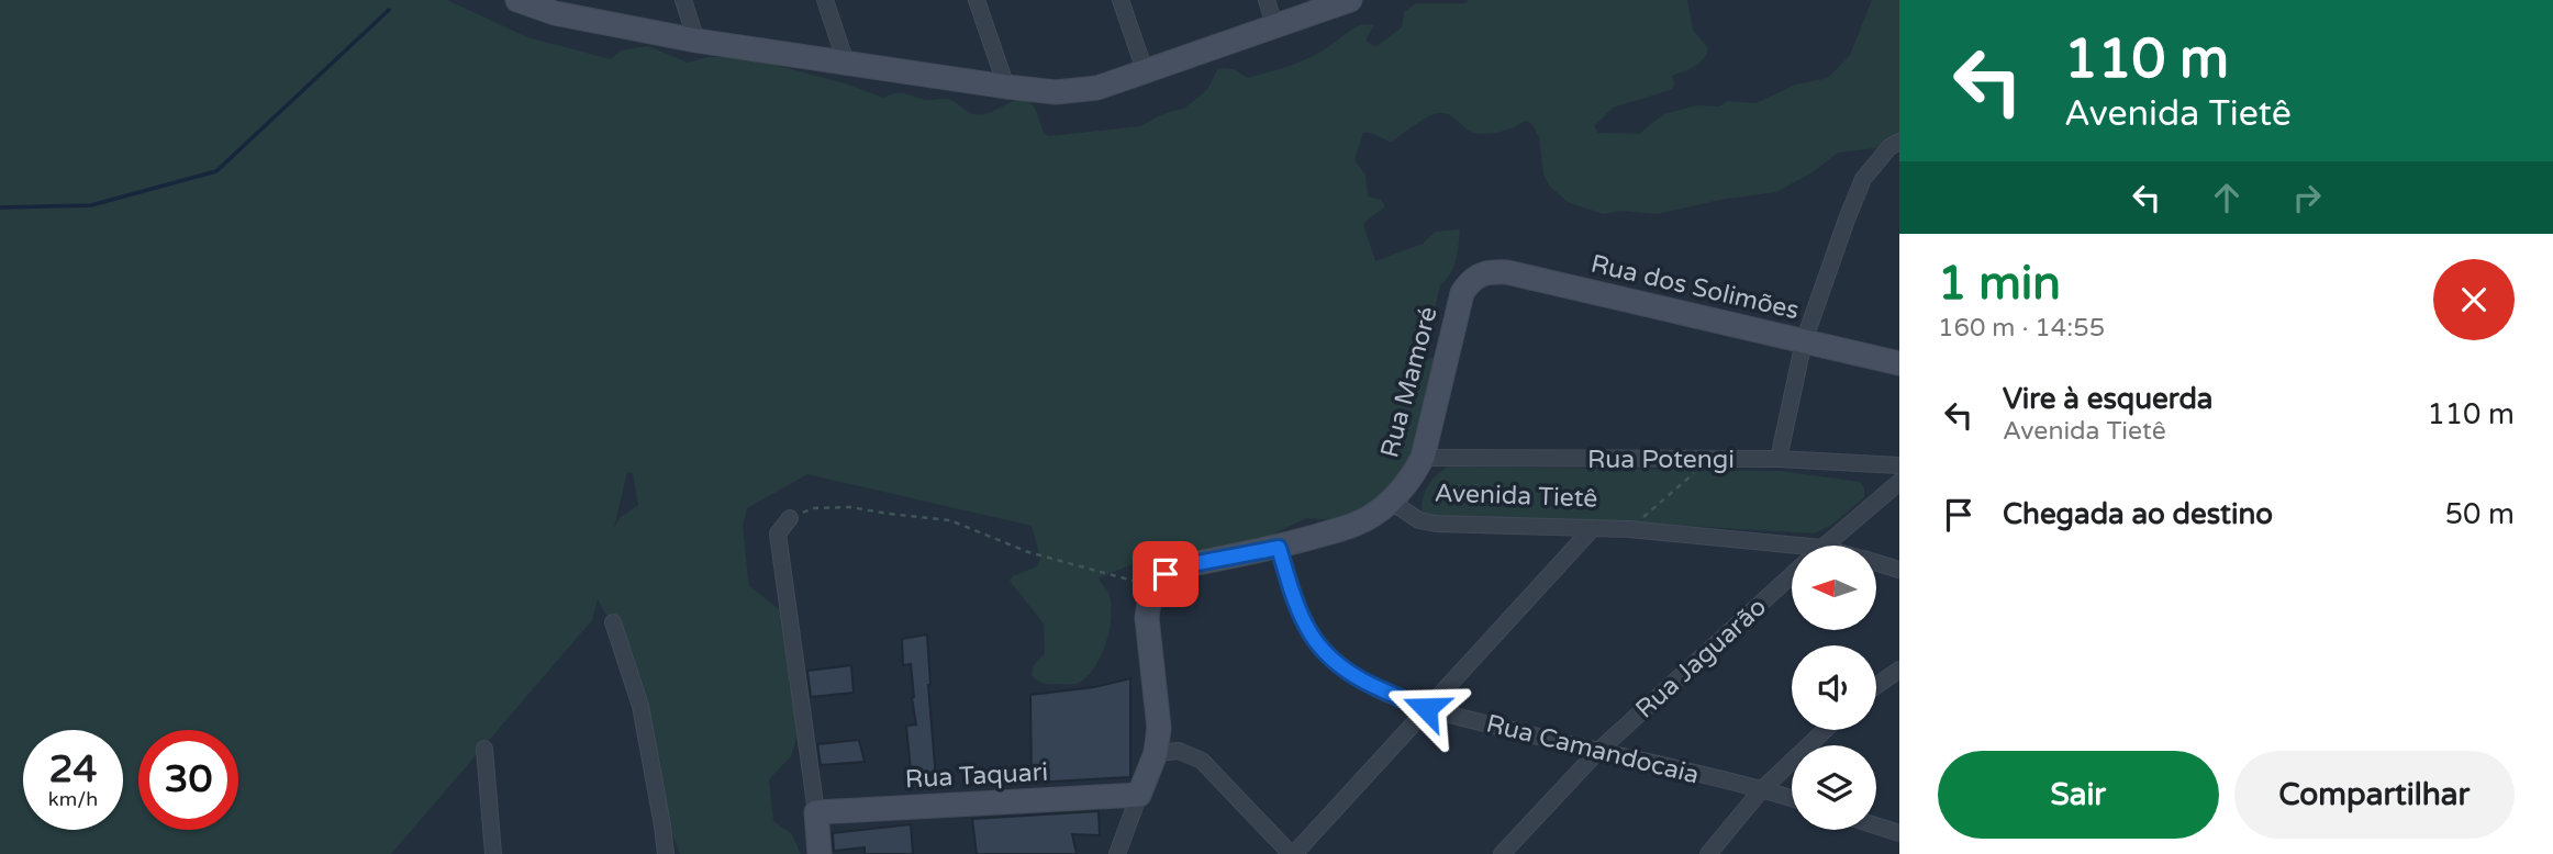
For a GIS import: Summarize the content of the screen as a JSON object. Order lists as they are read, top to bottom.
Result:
{
  "streets": {
    "street": [
      "Rua dos Solimões",
      "Rua Mamoré",
      "Rua Potengi",
      "Avenida Tietê",
      "Rua Jaguarão",
      "Rua Camandocaia",
      "Rua Taquari"
    ]
  },
  "crossings": [
    ["Rua dos Solimões", "Rua Mamoré"],
    ["Rua Mamoré", "Rua Potengi"],
    ["Rua Mamoré", "Avenida Tietê"],
    ["Rua Jaguarão", "Rua Camandocaia"]
  ],
  "north": "left",
  "page": {
    "turn": ["110 m", "Avenida Tietê"],
    "heading": ["1 min", "160 m · 14:55"],
    "list": [
      {
        "name": "Vire à esquerda",
        "note": "Avenida Tietê",
        "value": "110 m"
      },
      {
        "name": "Chegada ao destino",
        "value": "50 m"
      }
    ],
    "speed": "24 km/h",
    "limit": "30",
    "buttons": ["Sair", "Compartilhar"]
  }
}
